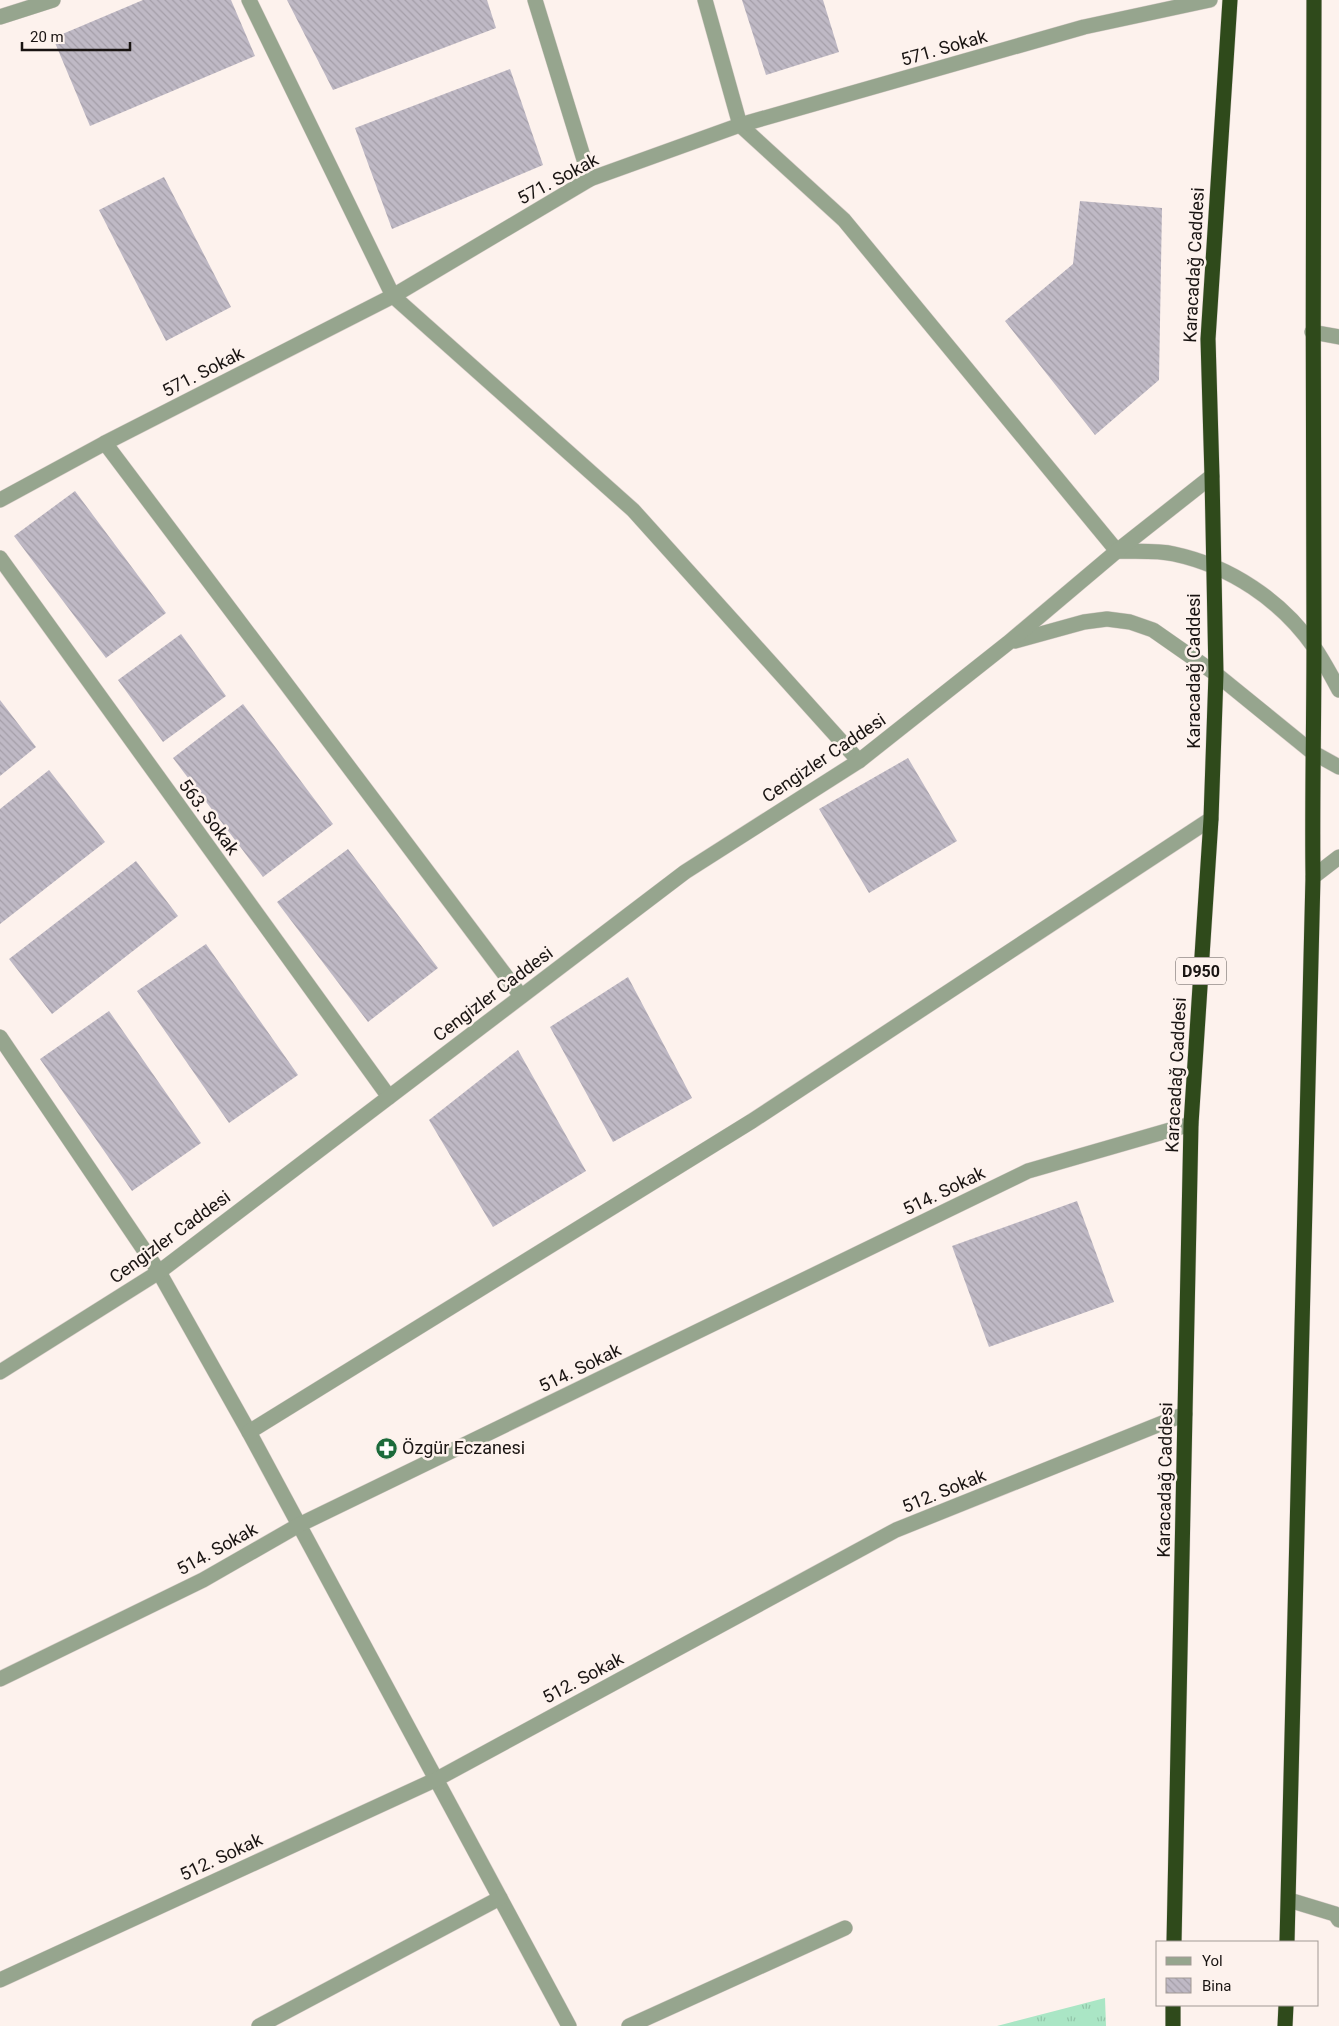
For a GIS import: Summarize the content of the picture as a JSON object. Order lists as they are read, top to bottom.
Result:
{
  "streets": {
    "highway": ["Karacadağ Caddesi", "D950"],
    "street": [
      "571. Sokak",
      "Cengizler Caddesi",
      "563. Sokak",
      "514. Sokak",
      "512. Sokak"
    ]
  },
  "crossings": [
    ["Karacadağ Caddesi", "Cengizler Caddesi"],
    ["Karacadağ Caddesi", "514. Sokak"],
    ["Karacadağ Caddesi", "512. Sokak"],
    ["Cengizler Caddesi", "563. Sokak"]
  ],
  "places": {
    "pharmacy": ["Özgür Eczanesi"]
  },
  "legend": ["Yol", "Bina"],
  "scale_bar": "20 m"
}
